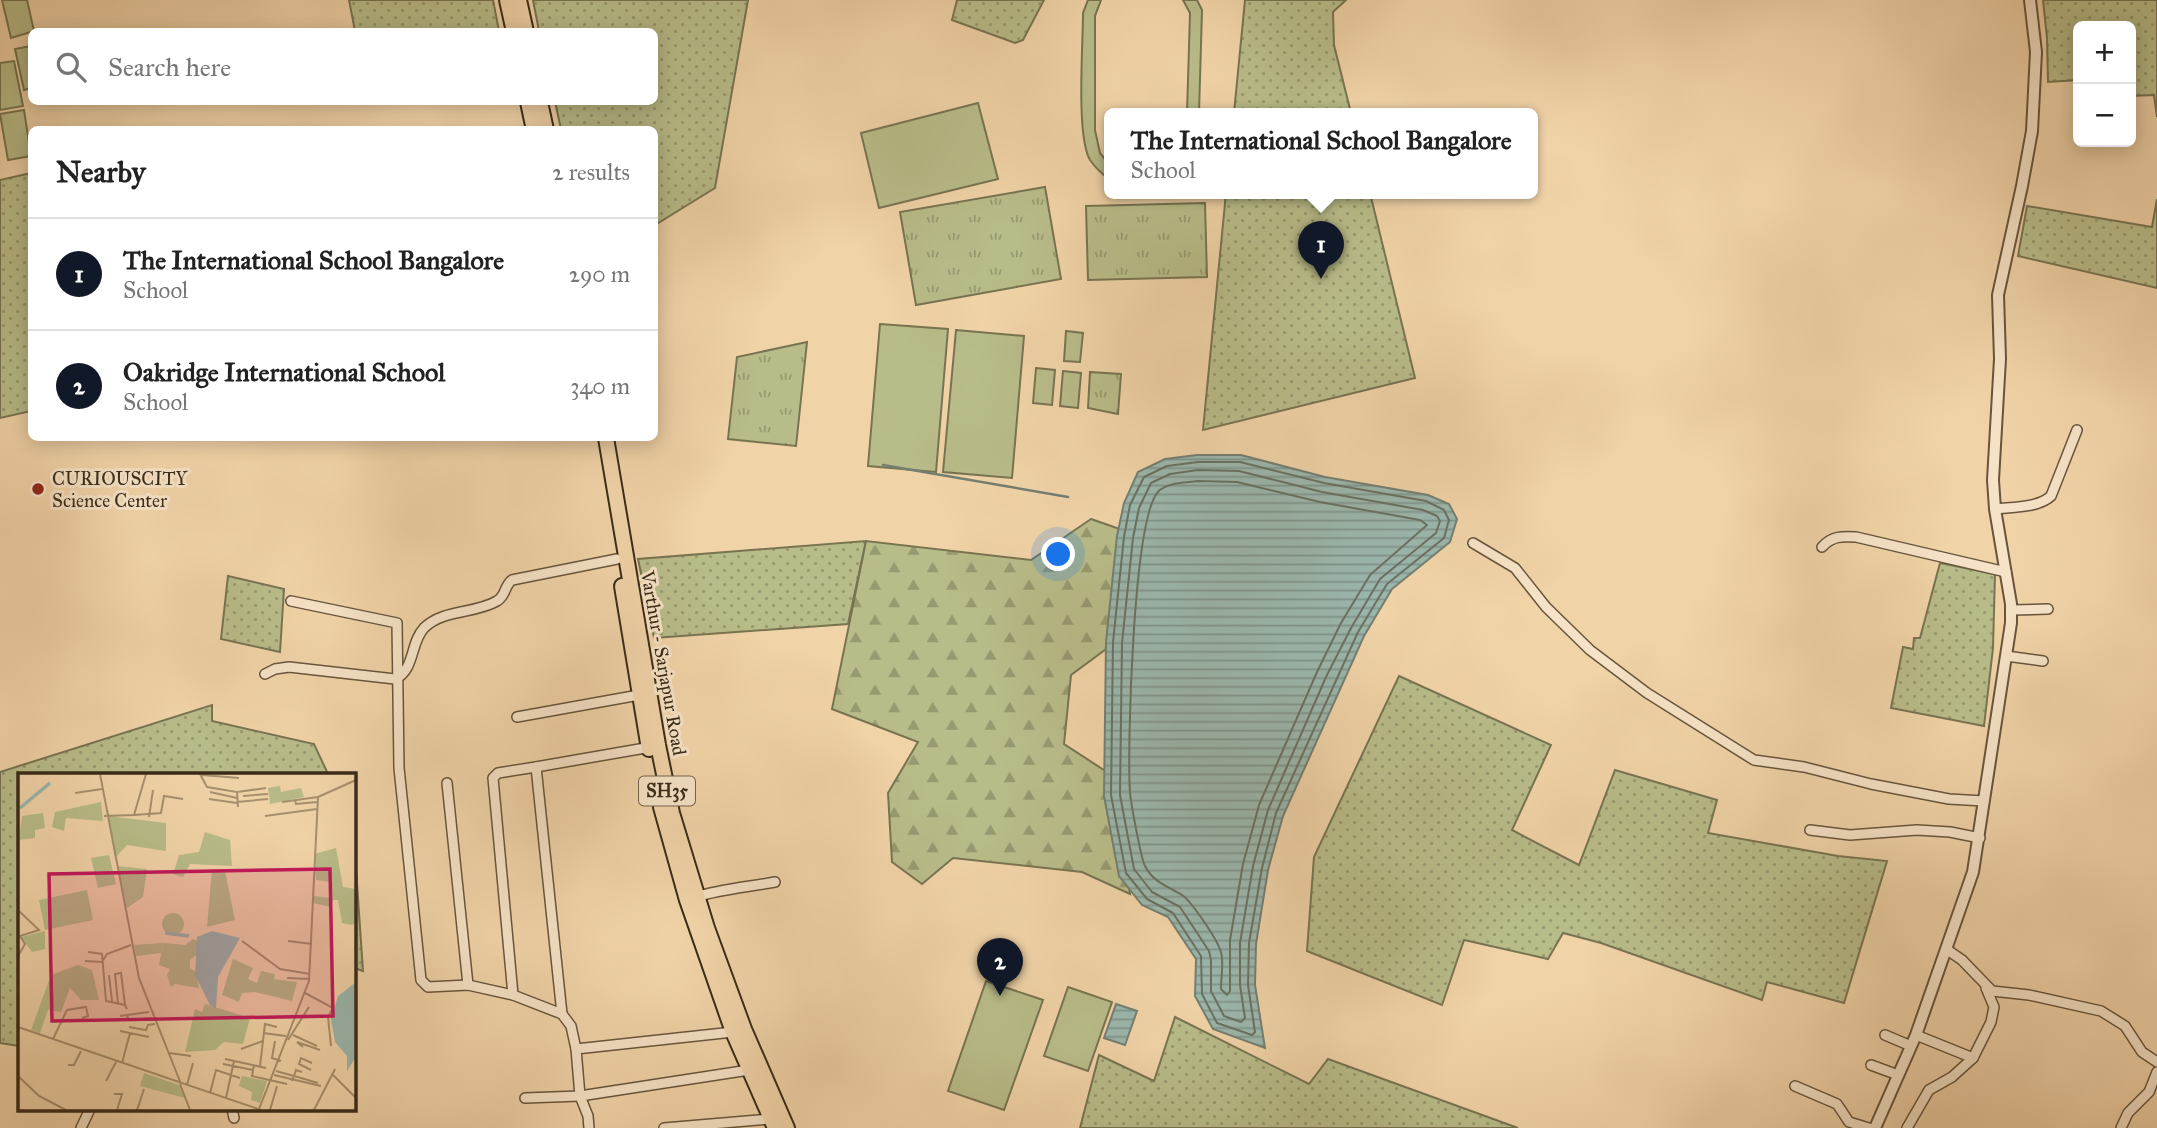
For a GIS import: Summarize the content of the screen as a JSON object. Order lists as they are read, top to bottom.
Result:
{
  "streets": {
    "main road": ["Varthur - Sarjapur Road", "SH35"]
  },
  "places": ["CURIOUSCITY Science Center"],
  "page": {
    "map_buttons": ["+", "−"],
    "search": "Search here",
    "popup": ["The International School Bangalore", "School"],
    "heading": ["Nearby", "2 results"],
    "list": [
      {
        "mark": "1",
        "name": "The International School Bangalore",
        "note": "School",
        "value": "290 m"
      },
      {
        "mark": "2",
        "name": "Oakridge International School",
        "note": "School",
        "value": "340 m"
      }
    ],
    "pins": ["1", "2"]
  }
}
